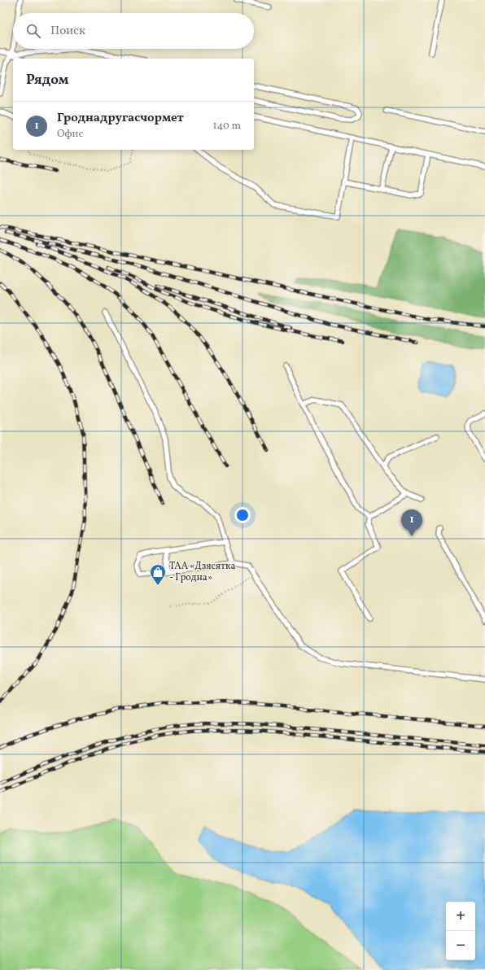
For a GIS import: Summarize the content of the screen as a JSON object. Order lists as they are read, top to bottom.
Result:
{
  "places": {
    "shop": ["ТАА «Дзясятка - Гродна»"]
  },
  "page": {
    "search": "Поиск",
    "heading": "Рядом",
    "list": [
      {
        "mark": "1",
        "name": "Гроднадругасчормет",
        "note": "Офис",
        "value": "140 m"
      }
    ],
    "pins": "1",
    "map_buttons": ["+", "−"]
  }
}
